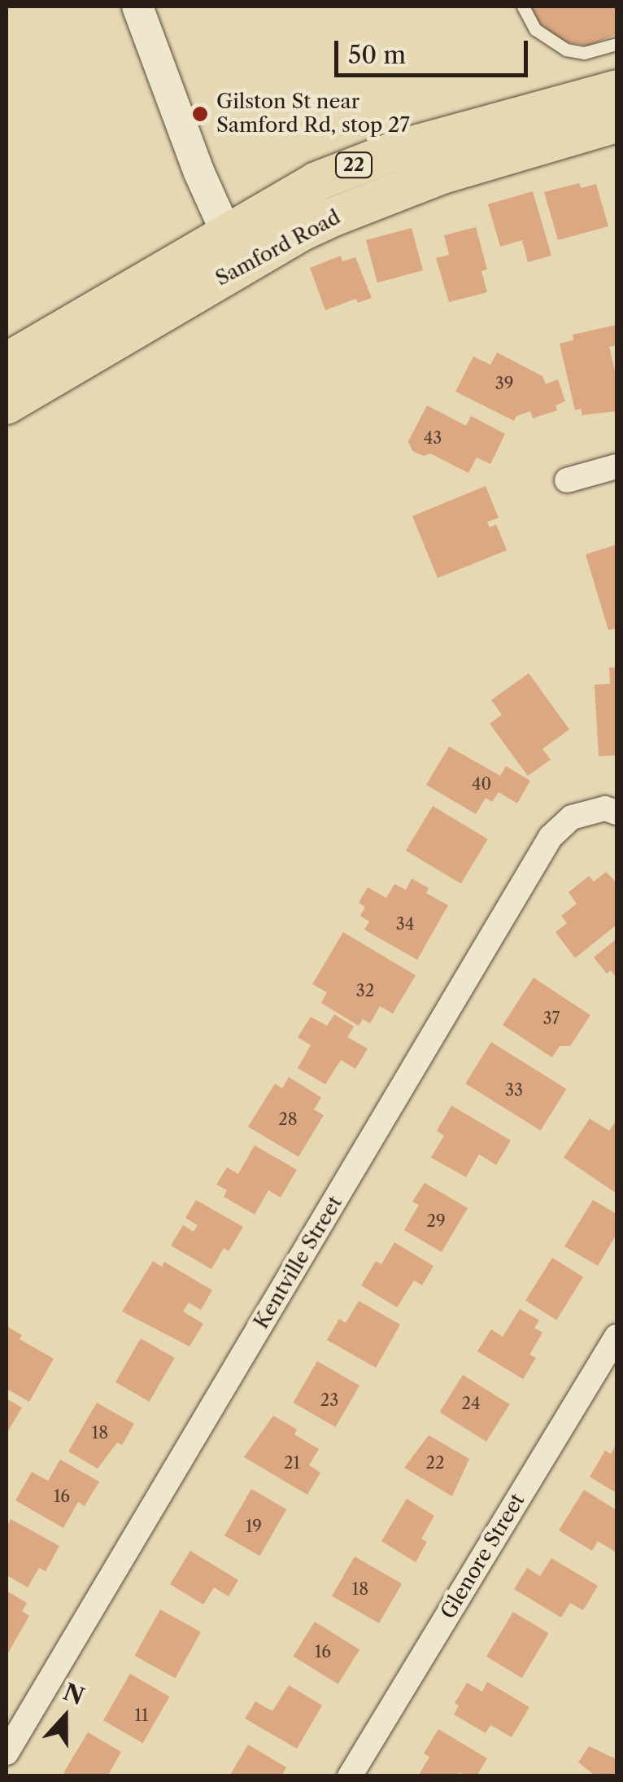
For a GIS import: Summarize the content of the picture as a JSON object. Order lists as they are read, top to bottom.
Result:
{
  "streets": {
    "main road": ["22", "Samford Road"],
    "street": ["Kentville Street", "Glenore Street"]
  },
  "places": ["Gilston St near Samford Rd, stop 27"],
  "house_numbers": [
    "39",
    "43",
    "40",
    "34",
    "32",
    "37",
    "33",
    "28",
    "29",
    "23",
    "24",
    "18",
    "21",
    "22",
    "16",
    "19",
    "18",
    "16",
    "11"
  ],
  "scale_bar": "50 m",
  "north": "top"
}
